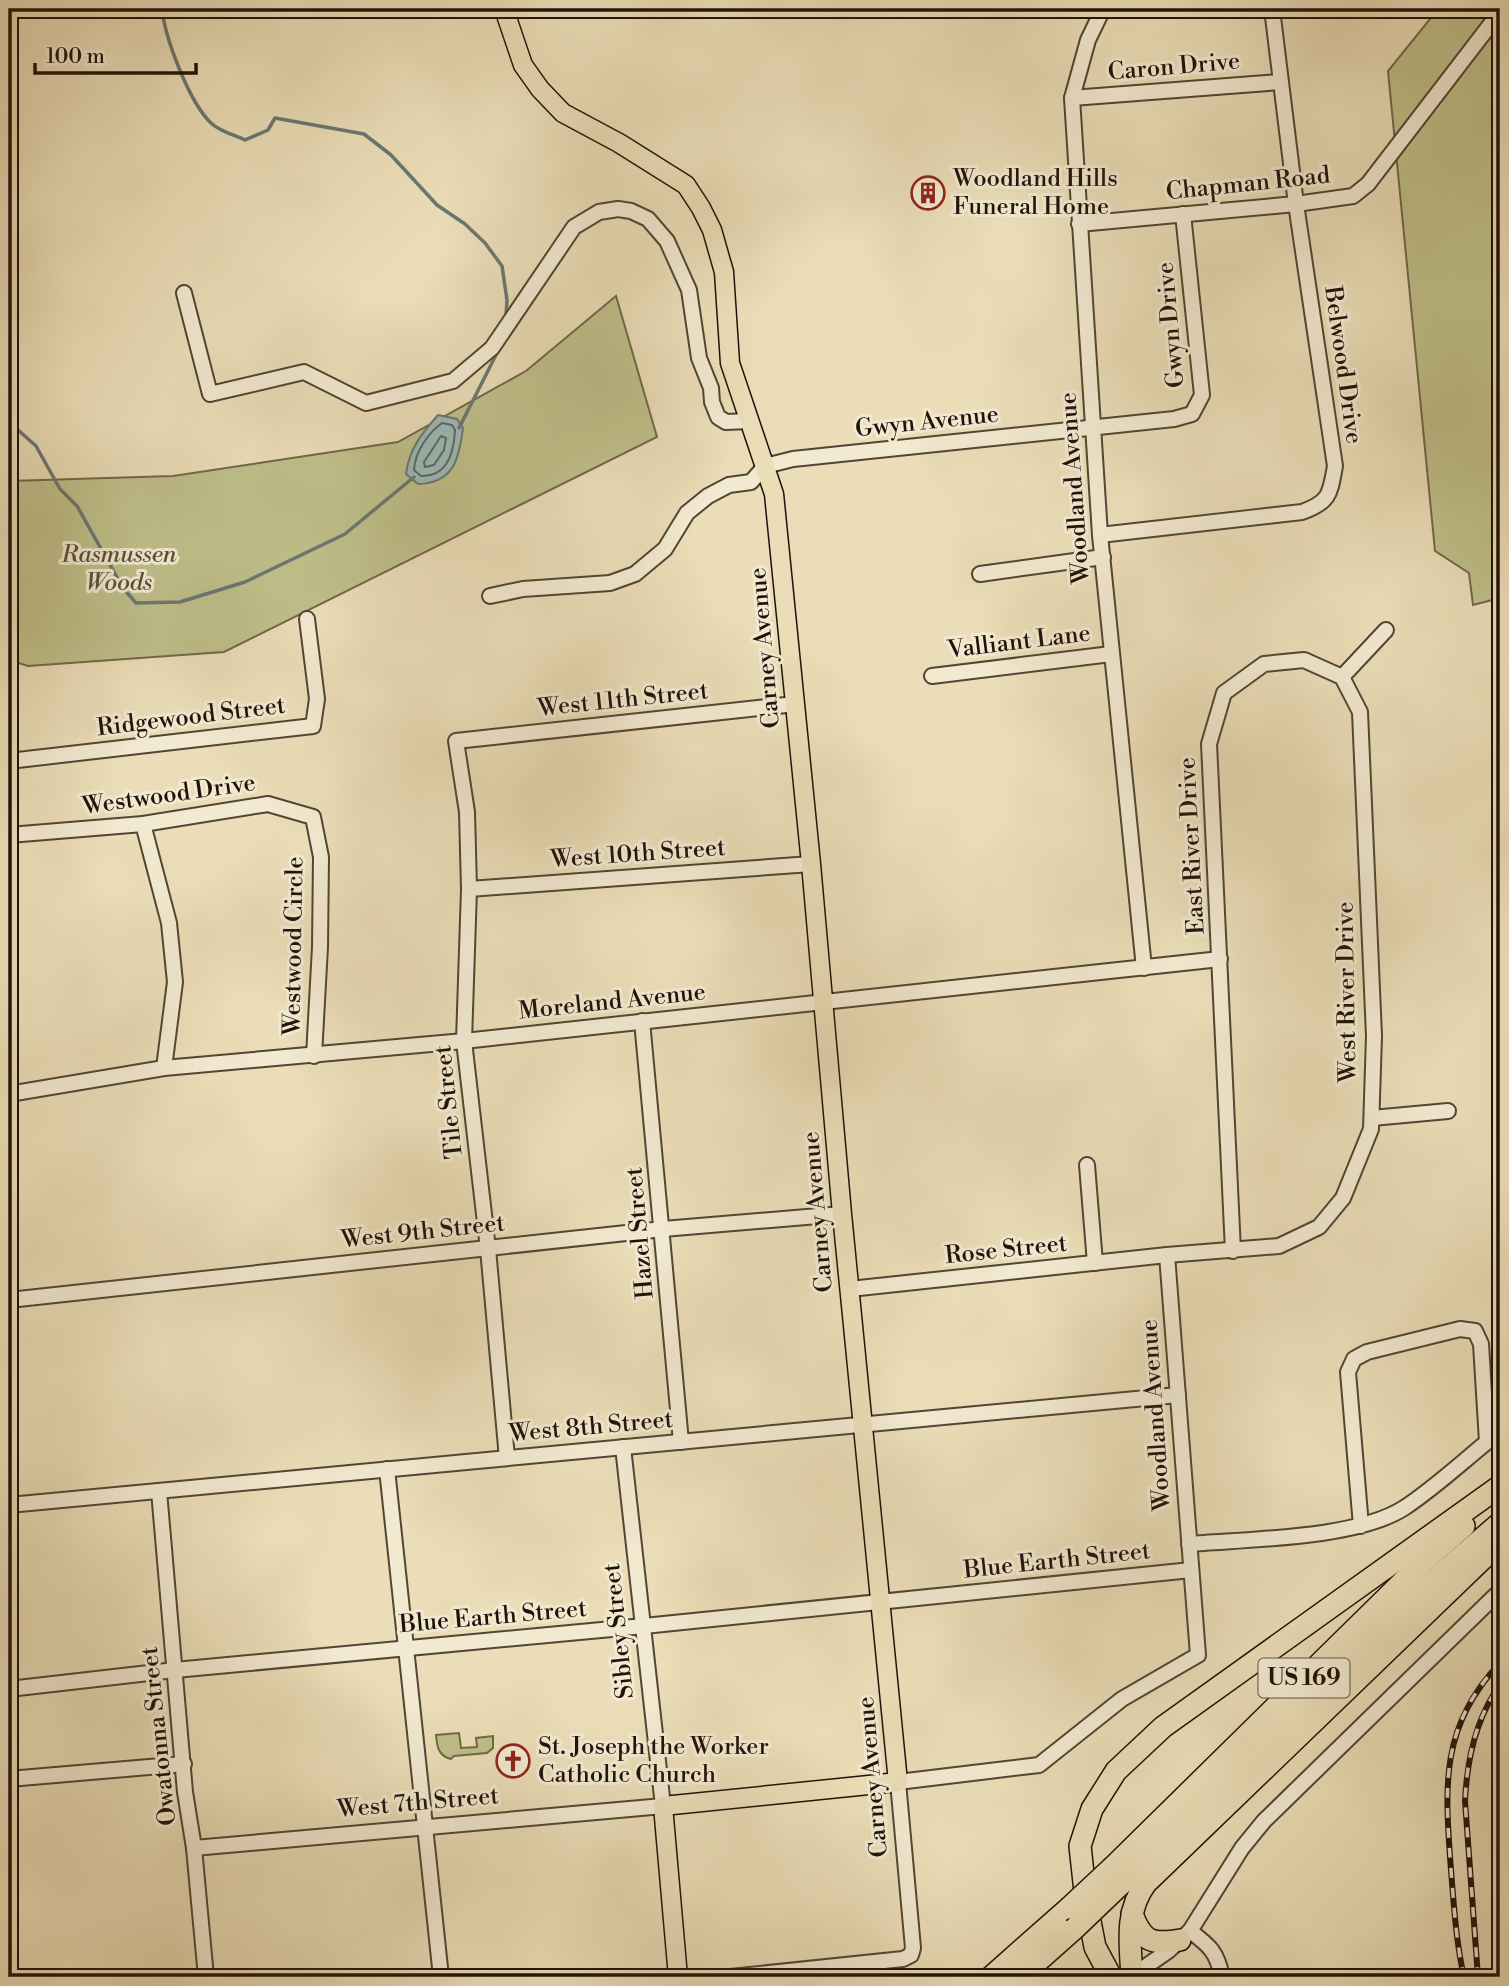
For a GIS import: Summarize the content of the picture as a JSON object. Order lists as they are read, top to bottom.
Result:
{
  "streets": {
    "highway": ["US 169"],
    "main road": ["Carney Avenue", "Sibley Street", "West 7th Street"],
    "street": [
      "Caron Drive",
      "Chapman Road",
      "Gwyn Drive",
      "Belwood Drive",
      "Gwyn Avenue",
      "Woodland Avenue",
      "Valliant Lane",
      "West 11th Street",
      "Ridgewood Street",
      "Westwood Drive",
      "East River Drive",
      "West 10th Street",
      "Westwood Circle",
      "West River Drive",
      "Moreland Avenue",
      "Tile Street",
      "West 9th Street",
      "Hazel Street",
      "Rose Street",
      "West 8th Street",
      "Blue Earth Street",
      "Owatonna Street"
    ]
  },
  "crossings": [
    ["Caron Drive", "Belwood Drive"],
    ["Caron Drive", "Woodland Avenue"],
    ["Chapman Road", "Gwyn Drive"],
    ["Chapman Road", "Belwood Drive"],
    ["Chapman Road", "Woodland Avenue"],
    ["Gwyn Drive", "Gwyn Avenue"],
    ["Gwyn Drive", "Woodland Avenue"],
    ["Belwood Drive", "Woodland Avenue"],
    ["Gwyn Avenue", "Woodland Avenue"],
    ["Gwyn Avenue", "Carney Avenue"],
    ["Woodland Avenue", "Valliant Lane"],
    ["Woodland Avenue", "West River Drive"],
    ["Woodland Avenue", "Moreland Avenue"],
    ["Woodland Avenue", "Rose Street"],
    ["Woodland Avenue", "West 8th Street"],
    ["Woodland Avenue", "Blue Earth Street"],
    ["Woodland Avenue", "West 7th Street"],
    ["Carney Avenue", "West 11th Street"],
    ["Carney Avenue", "West 10th Street"],
    ["Carney Avenue", "Moreland Avenue"],
    ["Carney Avenue", "West 9th Street"],
    ["Carney Avenue", "Rose Street"],
    ["Carney Avenue", "West 8th Street"],
    ["Carney Avenue", "Blue Earth Street"],
    ["Carney Avenue", "West 7th Street"],
    ["West 11th Street", "Tile Street"],
    ["Westwood Drive", "Westwood Circle"],
    ["East River Drive", "West River Drive"],
    ["East River Drive", "Moreland Avenue"],
    ["West 10th Street", "Tile Street"],
    ["Westwood Circle", "Moreland Avenue"],
    ["West River Drive", "Rose Street"],
    ["Moreland Avenue", "Tile Street"],
    ["Moreland Avenue", "Hazel Street"],
    ["Tile Street", "West 9th Street"],
    ["Tile Street", "West 8th Street"],
    ["West 9th Street", "Hazel Street"],
    ["Hazel Street", "West 8th Street"],
    ["West 8th Street", "Sibley Street"],
    ["West 8th Street", "Owatonna Street"],
    ["Blue Earth Street", "Sibley Street"],
    ["Blue Earth Street", "Owatonna Street"],
    ["Sibley Street", "West 7th Street"],
    ["Owatonna Street", "West 7th Street"]
  ],
  "parks": ["Rasmussen Woods"],
  "places": {
    "building": ["Woodland Hills Funeral Home"],
    "church": ["St. Joseph the Worker Catholic Church"]
  },
  "scale_bar": "100 m"
}
